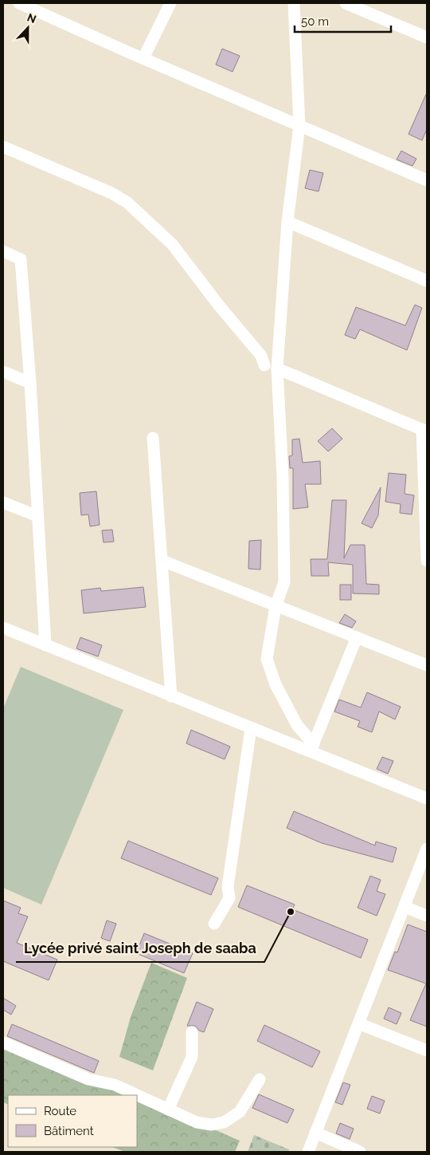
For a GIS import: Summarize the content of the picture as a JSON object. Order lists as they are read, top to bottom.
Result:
{
  "places": ["Lycée privé saint Joseph de saaba"],
  "legend": ["Route", "Bâtiment"],
  "scale_bar": "50 m",
  "north": "top"
}
